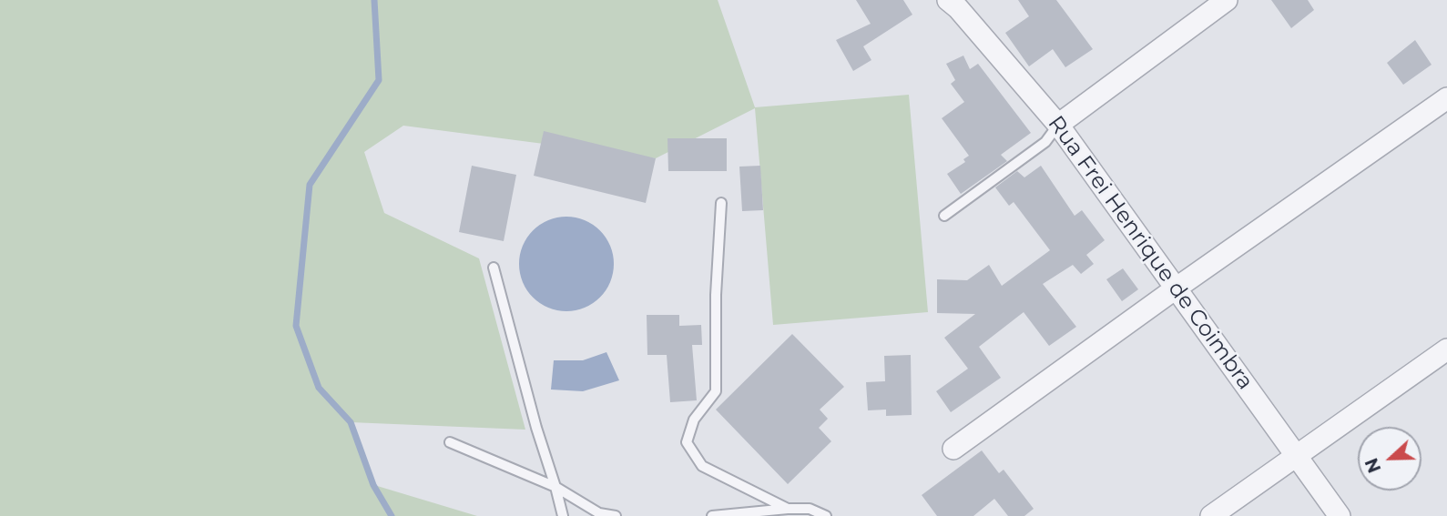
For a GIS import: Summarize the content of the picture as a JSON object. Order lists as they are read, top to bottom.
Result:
{
  "streets": {
    "street": ["Rua Frei Henrique de Coimbra"]
  },
  "north": "left"
}
